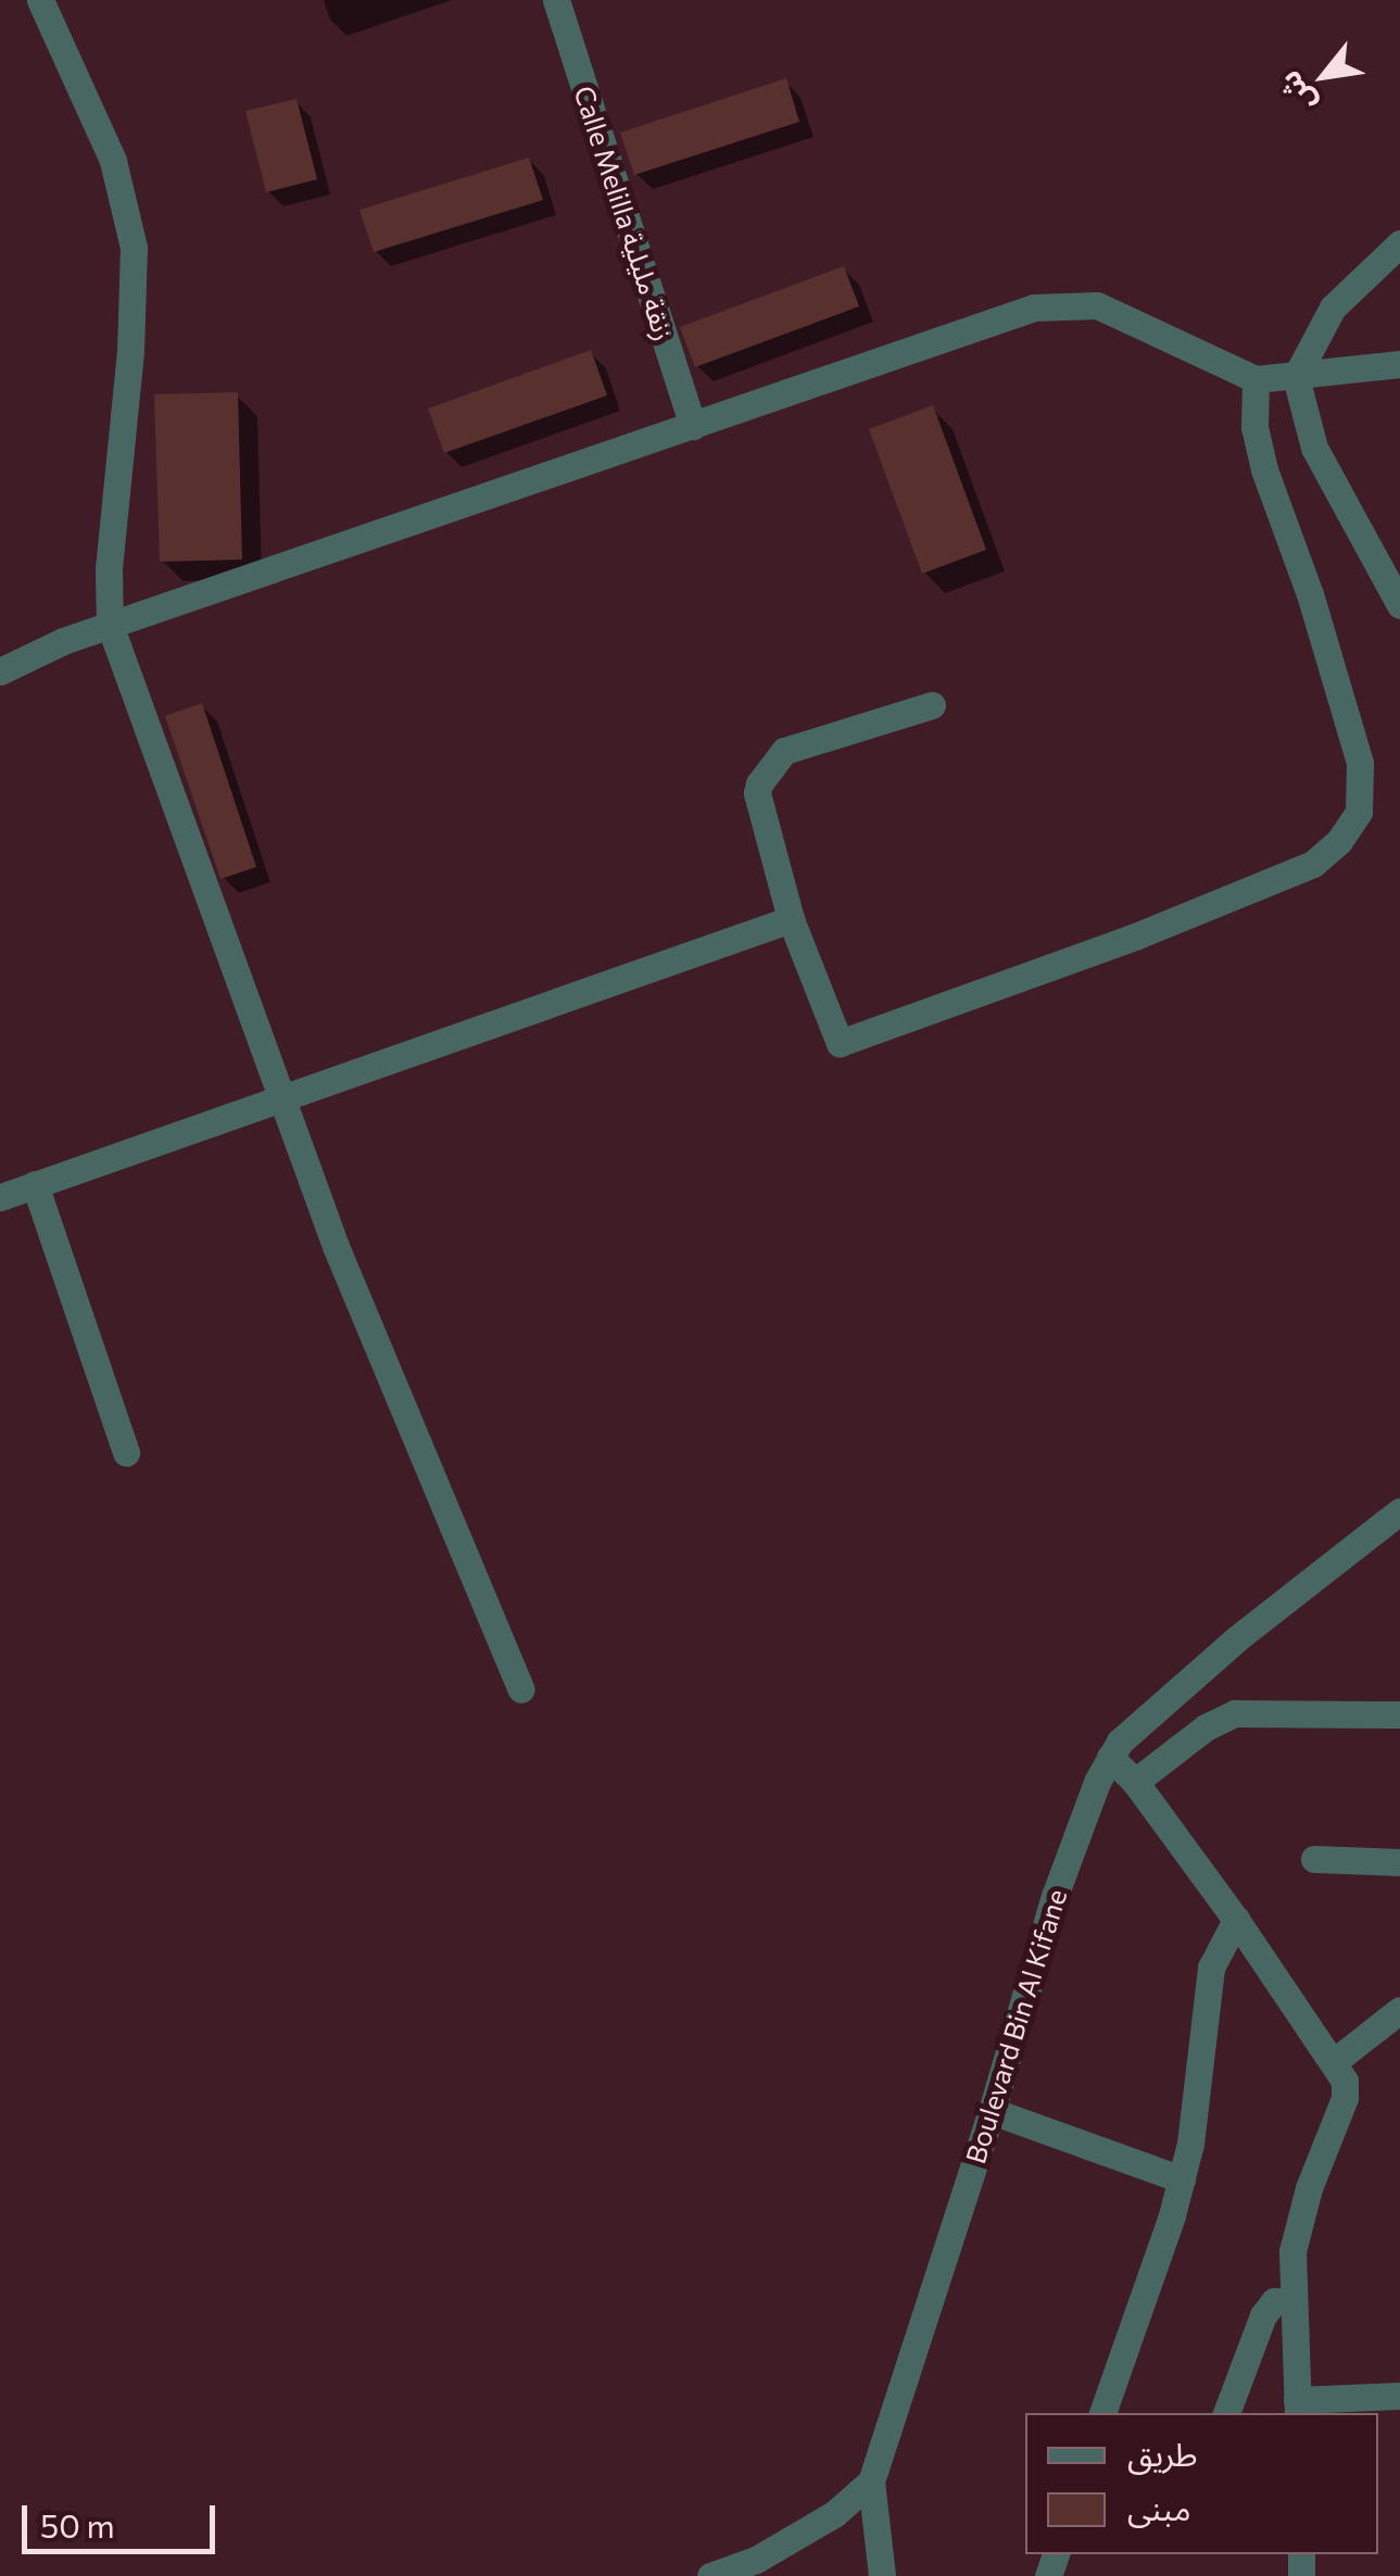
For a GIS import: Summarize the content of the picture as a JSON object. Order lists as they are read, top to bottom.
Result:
{
  "streets": {
    "street": ["Calle Melilla زنقة مليلية", "Boulevard Bin Al Kifane"]
  },
  "legend": ["طريق", "مبنى"],
  "scale_bar": "50 m",
  "north": "bottom left"
}
